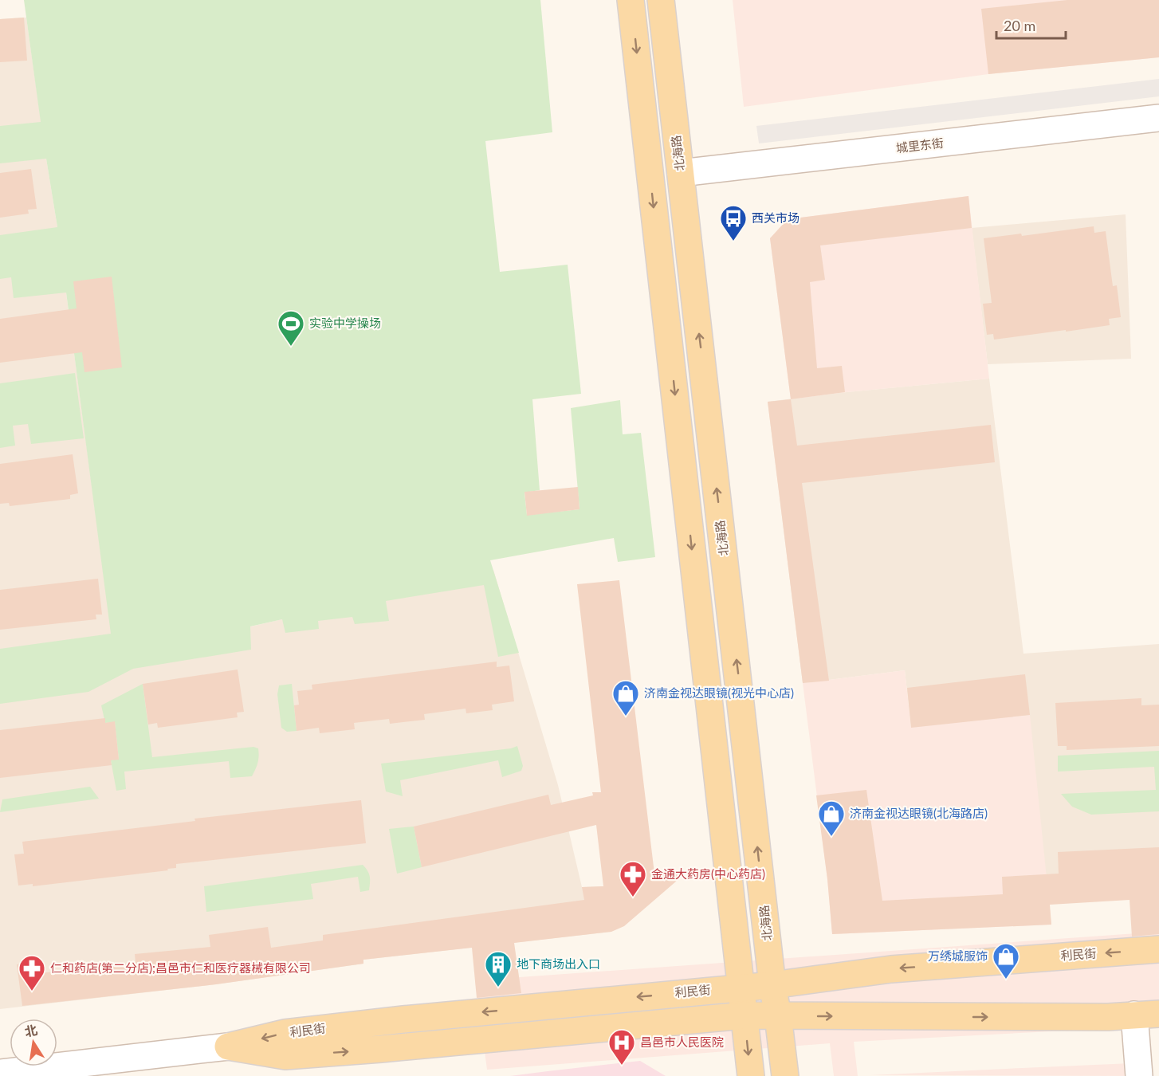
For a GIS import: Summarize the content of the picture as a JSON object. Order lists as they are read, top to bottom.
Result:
{
  "streets": {
    "main road": ["北海路", "利民街"],
    "street": ["城里东街"]
  },
  "crossings": [
    ["城里东街", "北海路"],
    ["北海路", "利民街"]
  ],
  "places": {
    "bus stop": ["西关市场"],
    "sports": ["实验中学操场"],
    "shop": ["济南金视达眼镜(视光中心店)", "济南金视达眼镜(北海路店)", "万绣城服饰"],
    "pharmacy": ["金通大药房(中心药店)", "仁和药店(第二分店);昌邑市仁和医疗器械有限公司"],
    "building": ["地下商场出入口"],
    "hospital": ["昌邑市人民医院"]
  },
  "scale_bar": "20 m",
  "north": "top"
}
